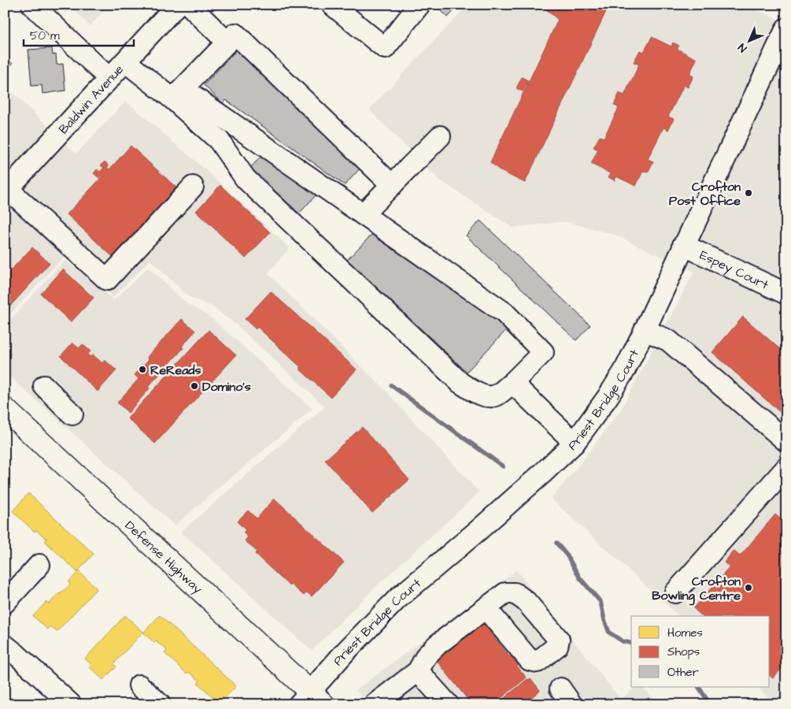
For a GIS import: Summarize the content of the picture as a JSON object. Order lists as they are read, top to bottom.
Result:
{
  "streets": {
    "main road": ["Defense Highway"],
    "street": ["Baldwin Avenue", "Espey Court", "Priest Bridge Court"]
  },
  "crossings": [
    ["Espey Court", "Priest Bridge Court"],
    ["Priest Bridge Court", "Defense Highway"]
  ],
  "places": [
    "Crofton Post Office",
    "ReReads",
    "Domino's",
    "Crofton Bowling Centre"
  ],
  "legend": ["Homes", "Shops", "Other"],
  "scale_bar": "50 m",
  "north": "bottom left"
}
